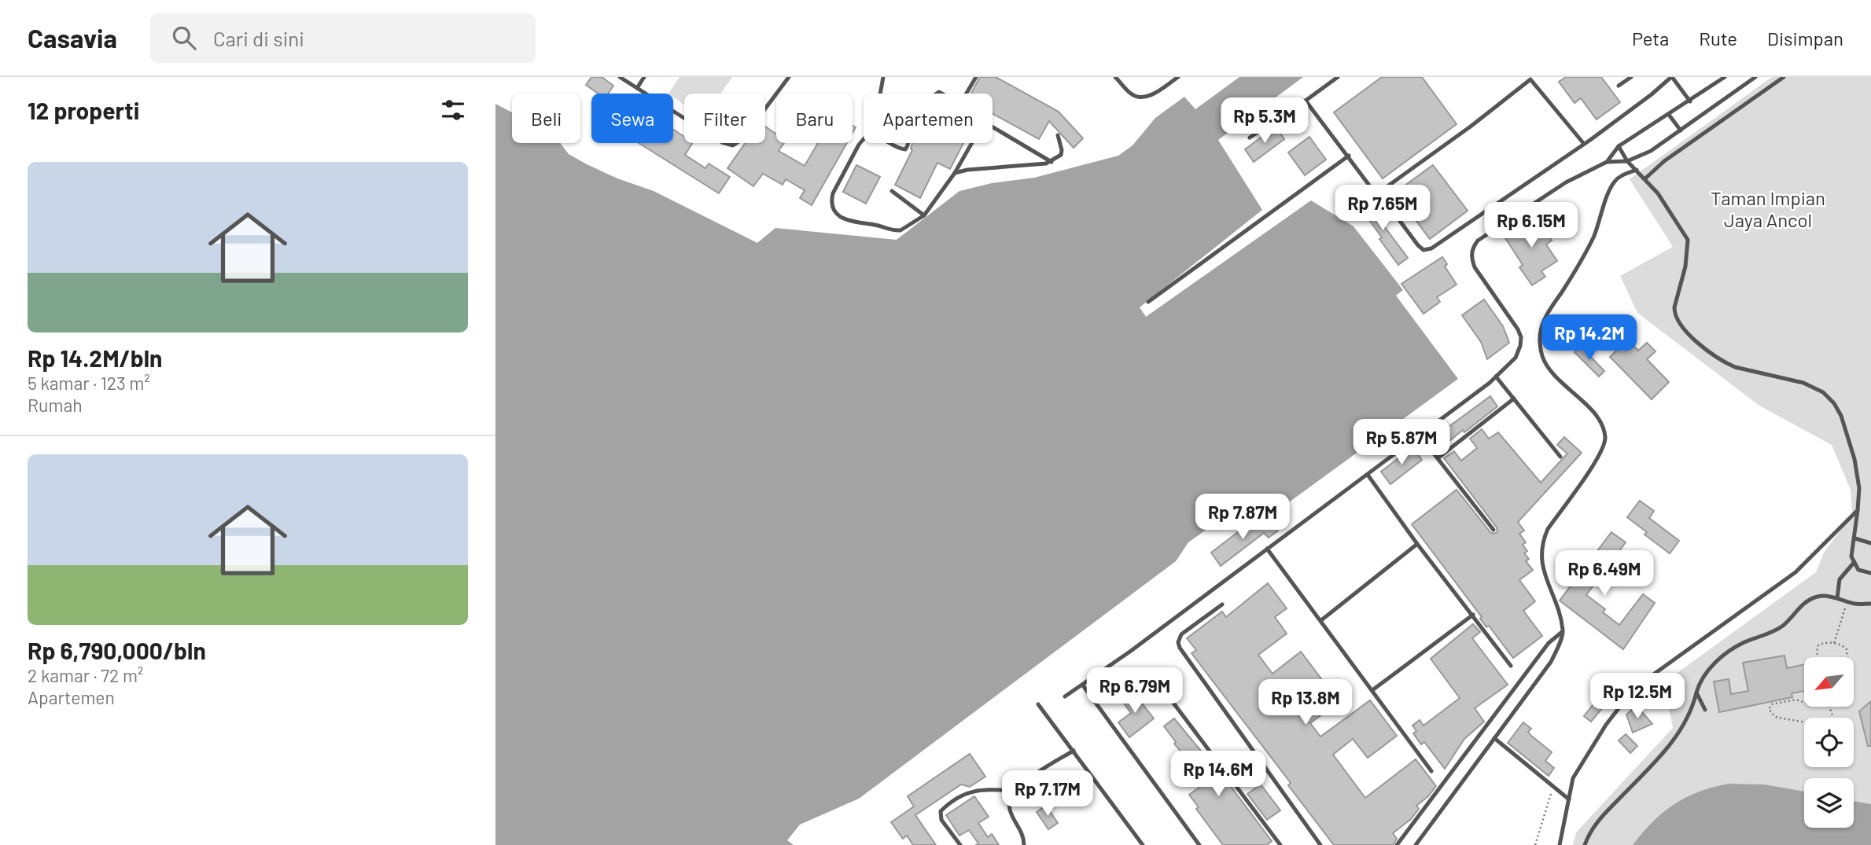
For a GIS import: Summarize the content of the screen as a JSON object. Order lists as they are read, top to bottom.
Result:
{
  "parks": ["Taman Impian Jaya Ancol"],
  "north": "bottom left",
  "page": {
    "header": "Casavia",
    "search": "Cari di sini",
    "nav": ["Peta", "Rute", "Disimpan"],
    "heading": "12 properti",
    "chip": [
      "Beli",
      "Sewa",
      "Filter",
      "Baru",
      "Apartemen"
    ],
    "price": [
      "Rp 5.3M",
      "Rp 7.65M",
      "Rp 6.15M",
      "Rp 14.2M",
      "Rp 5.87M",
      "Rp 7.87M",
      "Rp 6.49M",
      "Rp 6.79M",
      "Rp 12.5M",
      "Rp 13.8M",
      "Rp 14.6M",
      "Rp 7.17M"
    ],
    "list": [
      {
        "name": "Rp 14.2M/bln",
        "note": "5 kamar · 123 m² · Rumah"
      },
      {
        "name": "Rp 6,790,000/bln",
        "note": "2 kamar · 72 m² · Apartemen"
      }
    ]
  }
}
